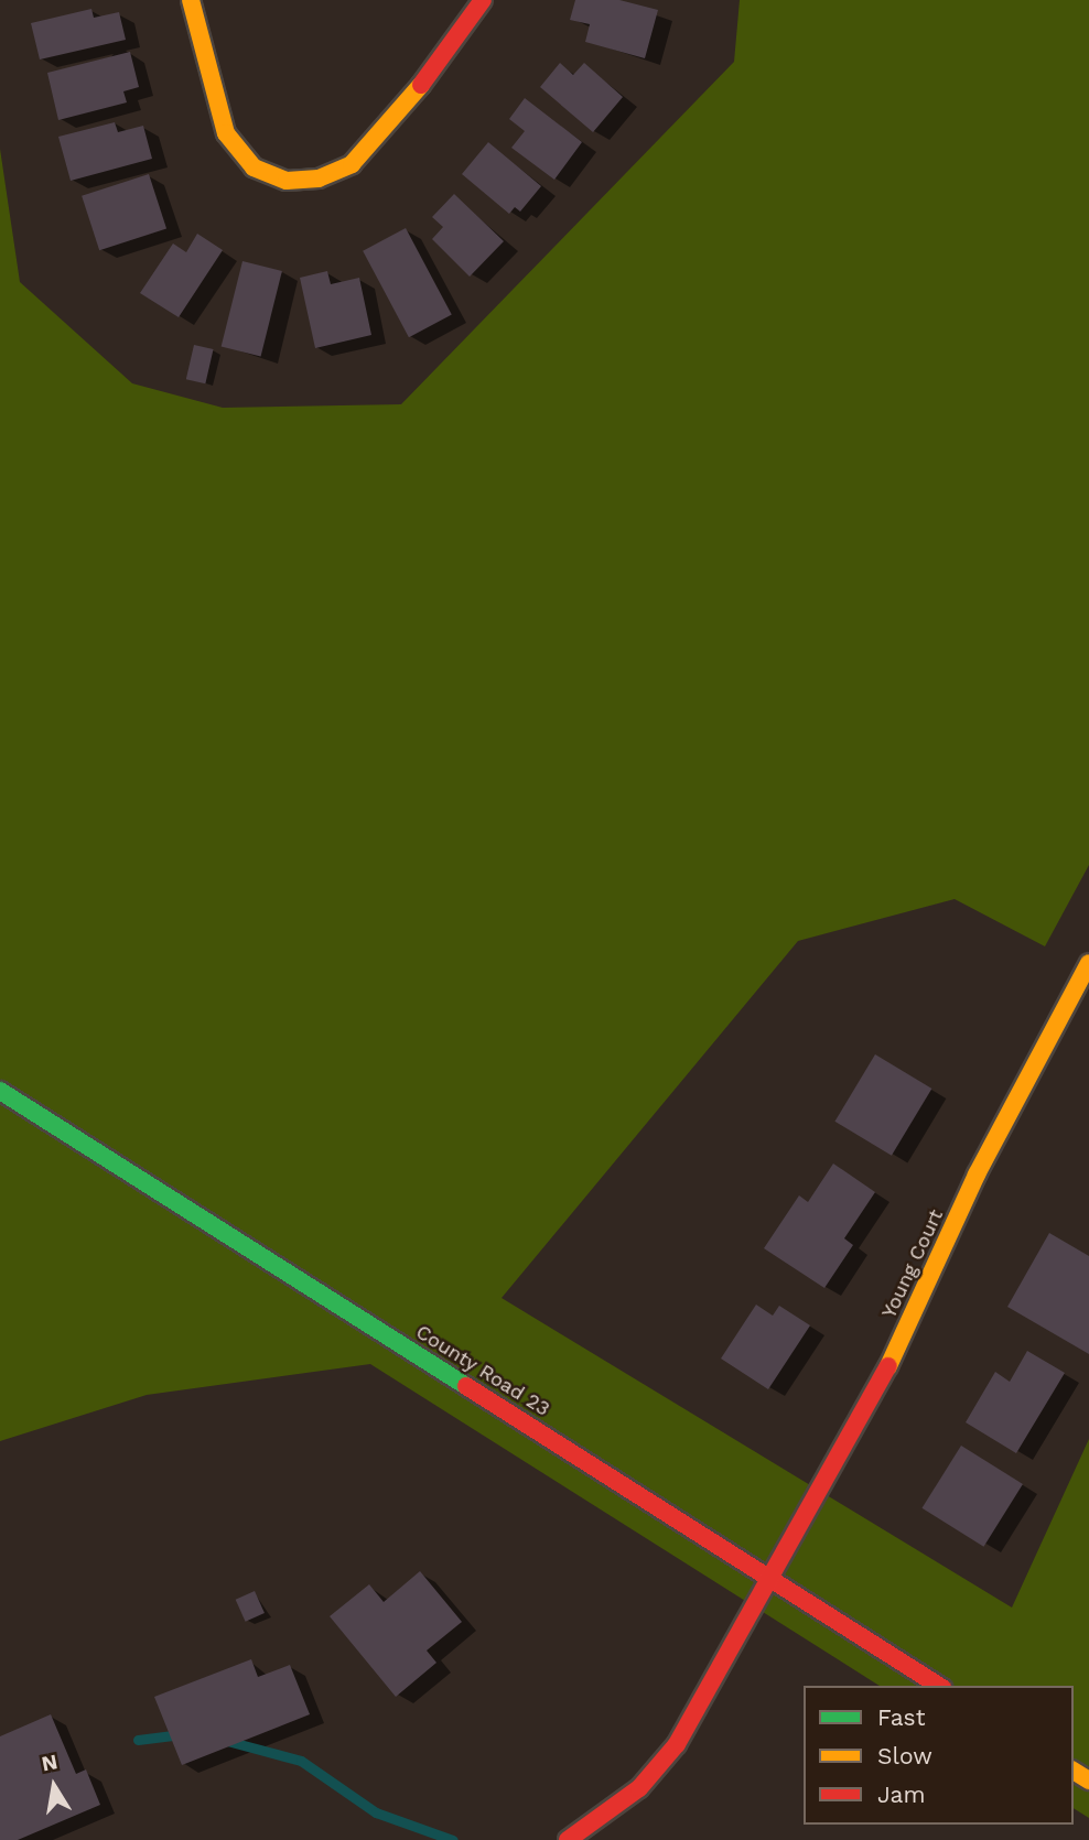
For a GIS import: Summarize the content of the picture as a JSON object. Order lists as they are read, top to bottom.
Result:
{
  "streets": {
    "street": ["Young Court", "County Road 23"]
  },
  "crossings": [
    ["Young Court", "County Road 23"]
  ],
  "legend": ["Fast", "Slow", "Jam"],
  "north": "top"
}
